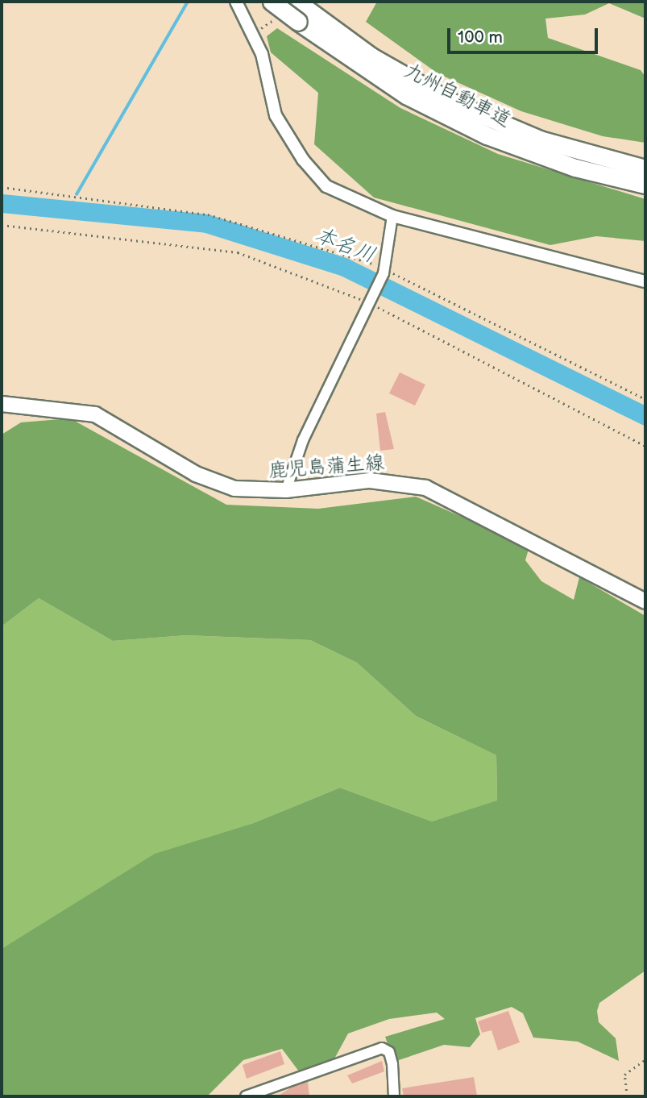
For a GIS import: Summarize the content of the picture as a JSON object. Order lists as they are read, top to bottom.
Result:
{
  "streets": {
    "highway": ["九州自動車道"],
    "main road": ["鹿児島蒲生線"]
  },
  "water": ["本名川"],
  "scale_bar": "100 m"
}
